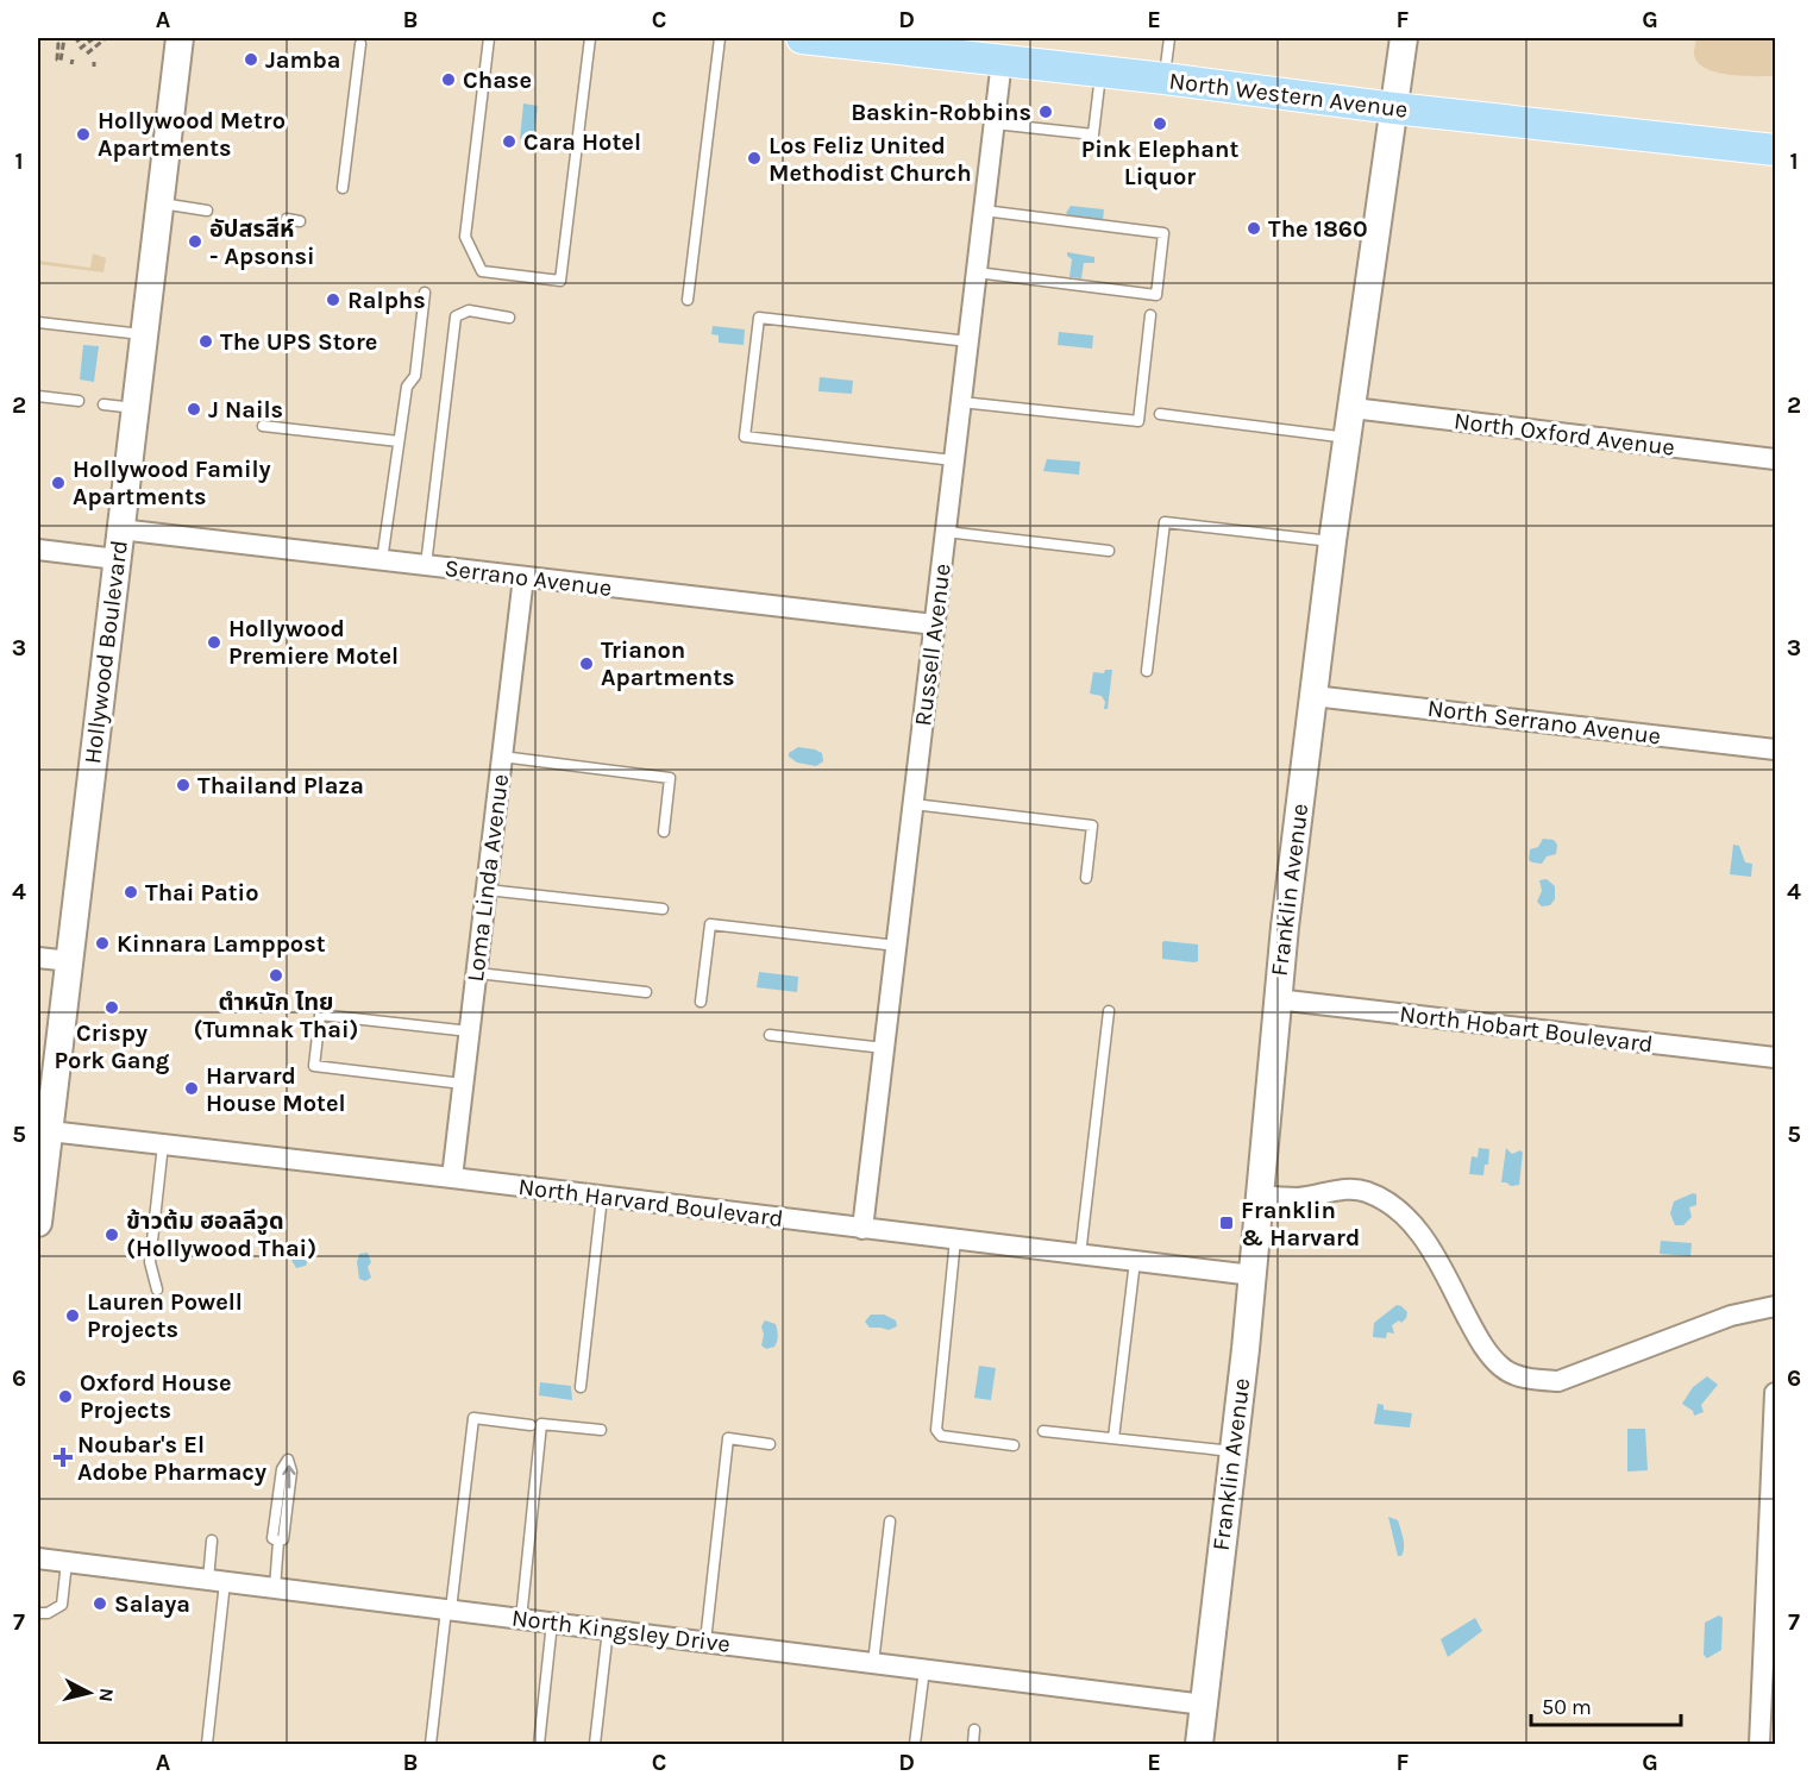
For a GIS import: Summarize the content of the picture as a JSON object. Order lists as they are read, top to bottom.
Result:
{
  "streets": {
    "main road": ["North Western Avenue"],
    "street": [
      "North Oxford Avenue",
      "Serrano Avenue",
      "Russell Avenue",
      "Hollywood Boulevard",
      "North Serrano Avenue",
      "Loma Linda Avenue",
      "Franklin Avenue",
      "North Hobart Boulevard",
      "North Harvard Boulevard",
      "North Kingsley Drive"
    ]
  },
  "crossings": [
    ["North Western Avenue", "Russell Avenue"],
    ["North Western Avenue", "Franklin Avenue"],
    ["North Oxford Avenue", "Franklin Avenue"],
    ["Serrano Avenue", "Russell Avenue"],
    ["Serrano Avenue", "Hollywood Boulevard"],
    ["Serrano Avenue", "Loma Linda Avenue"],
    ["Russell Avenue", "North Harvard Boulevard"],
    ["Hollywood Boulevard", "North Harvard Boulevard"],
    ["North Serrano Avenue", "Franklin Avenue"],
    ["Loma Linda Avenue", "North Harvard Boulevard"],
    ["Franklin Avenue", "North Hobart Boulevard"],
    ["Franklin Avenue", "North Harvard Boulevard"],
    ["Franklin Avenue", "North Kingsley Drive"]
  ],
  "places": {
    "other": [
      "Jamba",
      "Chase",
      "Baskin-Robbins",
      "Pink Elephant Liquor",
      "Hollywood Metro Apartments",
      "Cara Hotel",
      "Los Feliz United Methodist Church",
      "The 1860",
      "อัปสรสีห์ - Apsonsi",
      "Ralphs",
      "The UPS Store",
      "J Nails",
      "Hollywood Family Apartments",
      "Hollywood Premiere Motel",
      "Trianon Apartments",
      "Thailand Plaza",
      "Thai Patio",
      "Kinnara Lamppost",
      "ตำหนัก ไทย (Tumnak Thai)",
      "Crispy Pork Gang",
      "Harvard House Motel",
      "ข้าวต้ม ฮอลลีวูด (Hollywood Thai)",
      "Lauren Powell Projects",
      "Oxford House Projects",
      "Salaya"
    ],
    "transit": ["Franklin & Harvard"],
    "health": ["Noubar's El Adobe Pharmacy"]
  },
  "scale_bar": "50 m",
  "north": "right",
  "grid": {
    "columns": [
      "A",
      "B",
      "C",
      "D",
      "E",
      "F",
      "G"
    ],
    "rows": [
      "1",
      "2",
      "3",
      "4",
      "5",
      "6",
      "7"
    ]
  }
}
